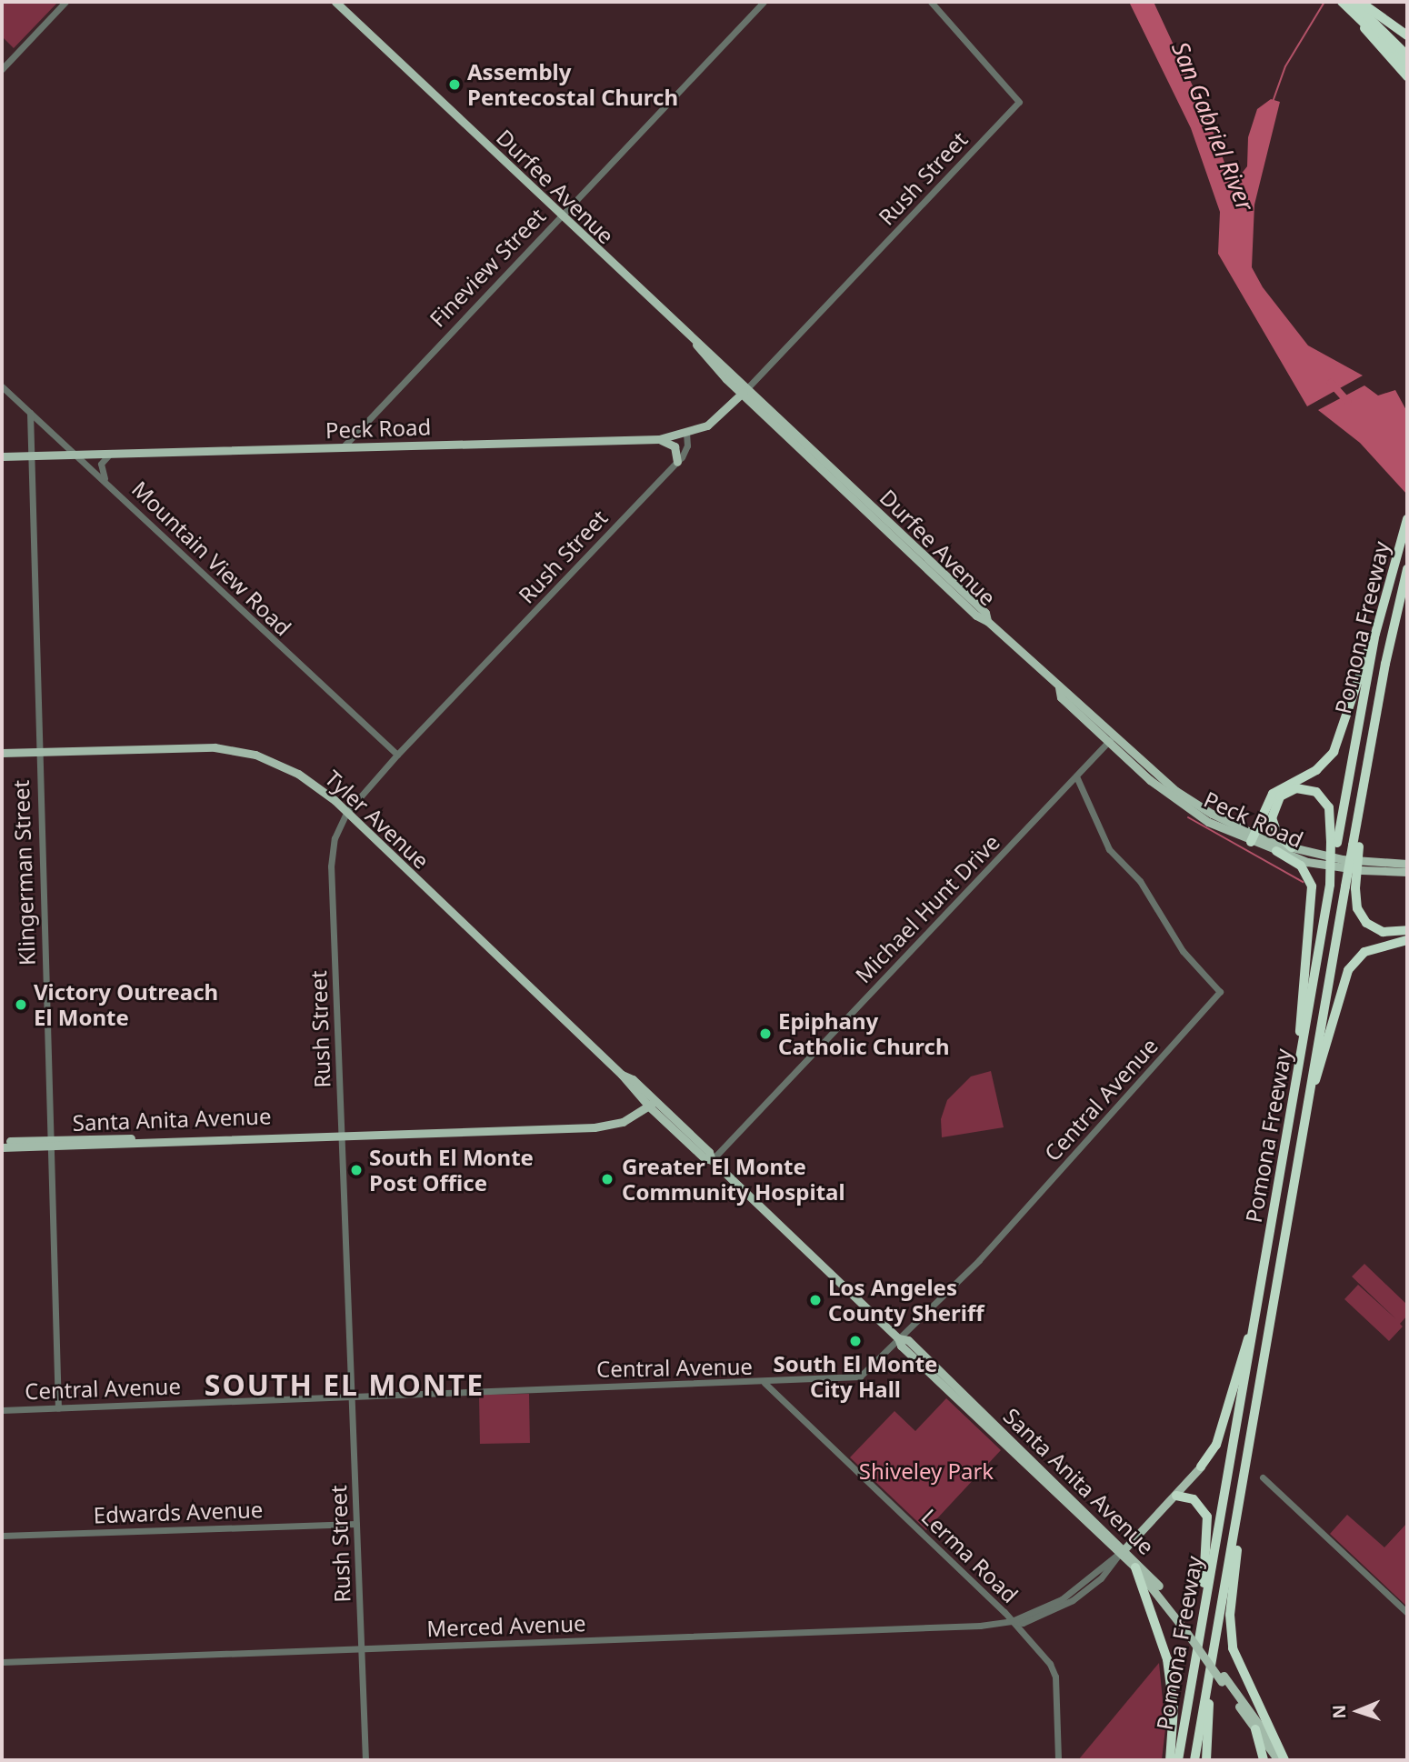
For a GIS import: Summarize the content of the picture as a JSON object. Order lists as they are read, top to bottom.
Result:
{
  "streets": {
    "highway": ["Pomona Freeway"],
    "main road": [
      "Durfee Avenue",
      "Peck Road",
      "Tyler Avenue",
      "Santa Anita Avenue"
    ],
    "street": [
      "Rush Street",
      "Fineview Street",
      "Mountain View Road",
      "Klingerman Street",
      "Michael Hunt Drive",
      "Central Avenue",
      "Edwards Avenue",
      "Lerma Road",
      "Merced Avenue"
    ]
  },
  "crossings": [
    ["Rush Street", "Durfee Avenue"],
    ["Rush Street", "Peck Road"],
    ["Rush Street", "Mountain View Road"],
    ["Rush Street", "Tyler Avenue"],
    ["Rush Street", "Central Avenue"],
    ["Rush Street", "Santa Anita Avenue"],
    ["Rush Street", "Edwards Avenue"],
    ["Rush Street", "Merced Avenue"],
    ["Durfee Avenue", "Fineview Street"],
    ["Durfee Avenue", "Peck Road"],
    ["Durfee Avenue", "Michael Hunt Drive"],
    ["Fineview Street", "Peck Road"],
    ["Peck Road", "Mountain View Road"],
    ["Peck Road", "Klingerman Street"],
    ["Peck Road", "Michael Hunt Drive"],
    ["Mountain View Road", "Klingerman Street"],
    ["Tyler Avenue", "Klingerman Street"],
    ["Tyler Avenue", "Santa Anita Avenue"],
    ["Klingerman Street", "Central Avenue"],
    ["Klingerman Street", "Santa Anita Avenue"],
    ["Michael Hunt Drive", "Central Avenue"],
    ["Michael Hunt Drive", "Santa Anita Avenue"],
    ["Central Avenue", "Santa Anita Avenue"],
    ["Central Avenue", "Lerma Road"],
    ["Santa Anita Avenue", "Merced Avenue"],
    ["Lerma Road", "Merced Avenue"]
  ],
  "districts": ["SOUTH EL MONTE"],
  "water": ["San Gabriel River"],
  "parks": ["Shiveley Park"],
  "places": [
    "Assembly Pentecostal Church",
    "Victory Outreach El Monte",
    "Epiphany Catholic Church",
    "South El Monte Post Office",
    "Greater El Monte Community Hospital",
    "Los Angeles County Sheriff",
    "South El Monte City Hall"
  ],
  "north": "left"
}
